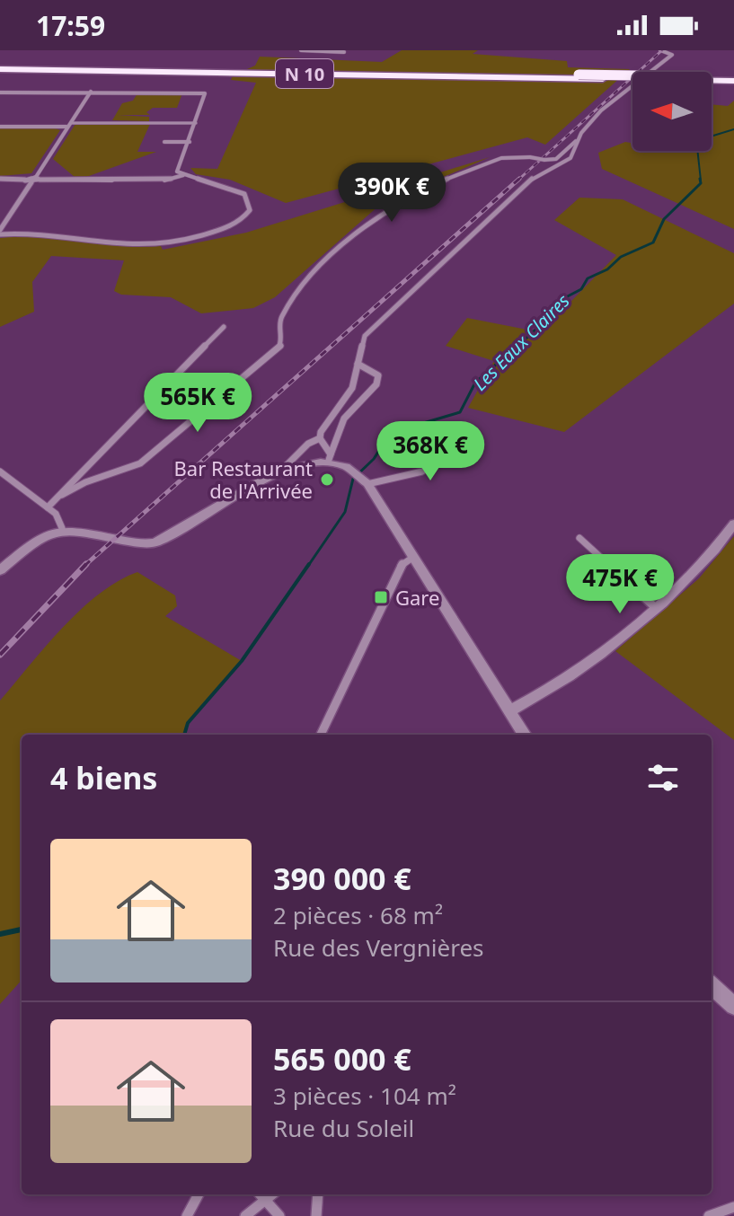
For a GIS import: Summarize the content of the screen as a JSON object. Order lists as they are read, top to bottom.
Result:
{
  "streets": {
    "highway": ["N 10"]
  },
  "water": ["Les Eaux Claires"],
  "places": {
    "other": ["Bar Restaurant de l'Arrivée"],
    "transit": ["Gare"]
  },
  "north": "left",
  "page": {
    "status": "17:59",
    "price": [
      "390K €",
      "565K €",
      "368K €",
      "475K €"
    ],
    "heading": "4 biens",
    "list": [
      {
        "name": "390 000 €",
        "note": "2 pièces · 68 m² · Rue des Vergnières"
      },
      {
        "name": "565 000 €",
        "note": "3 pièces · 104 m² · Rue du Soleil"
      }
    ]
  }
}
